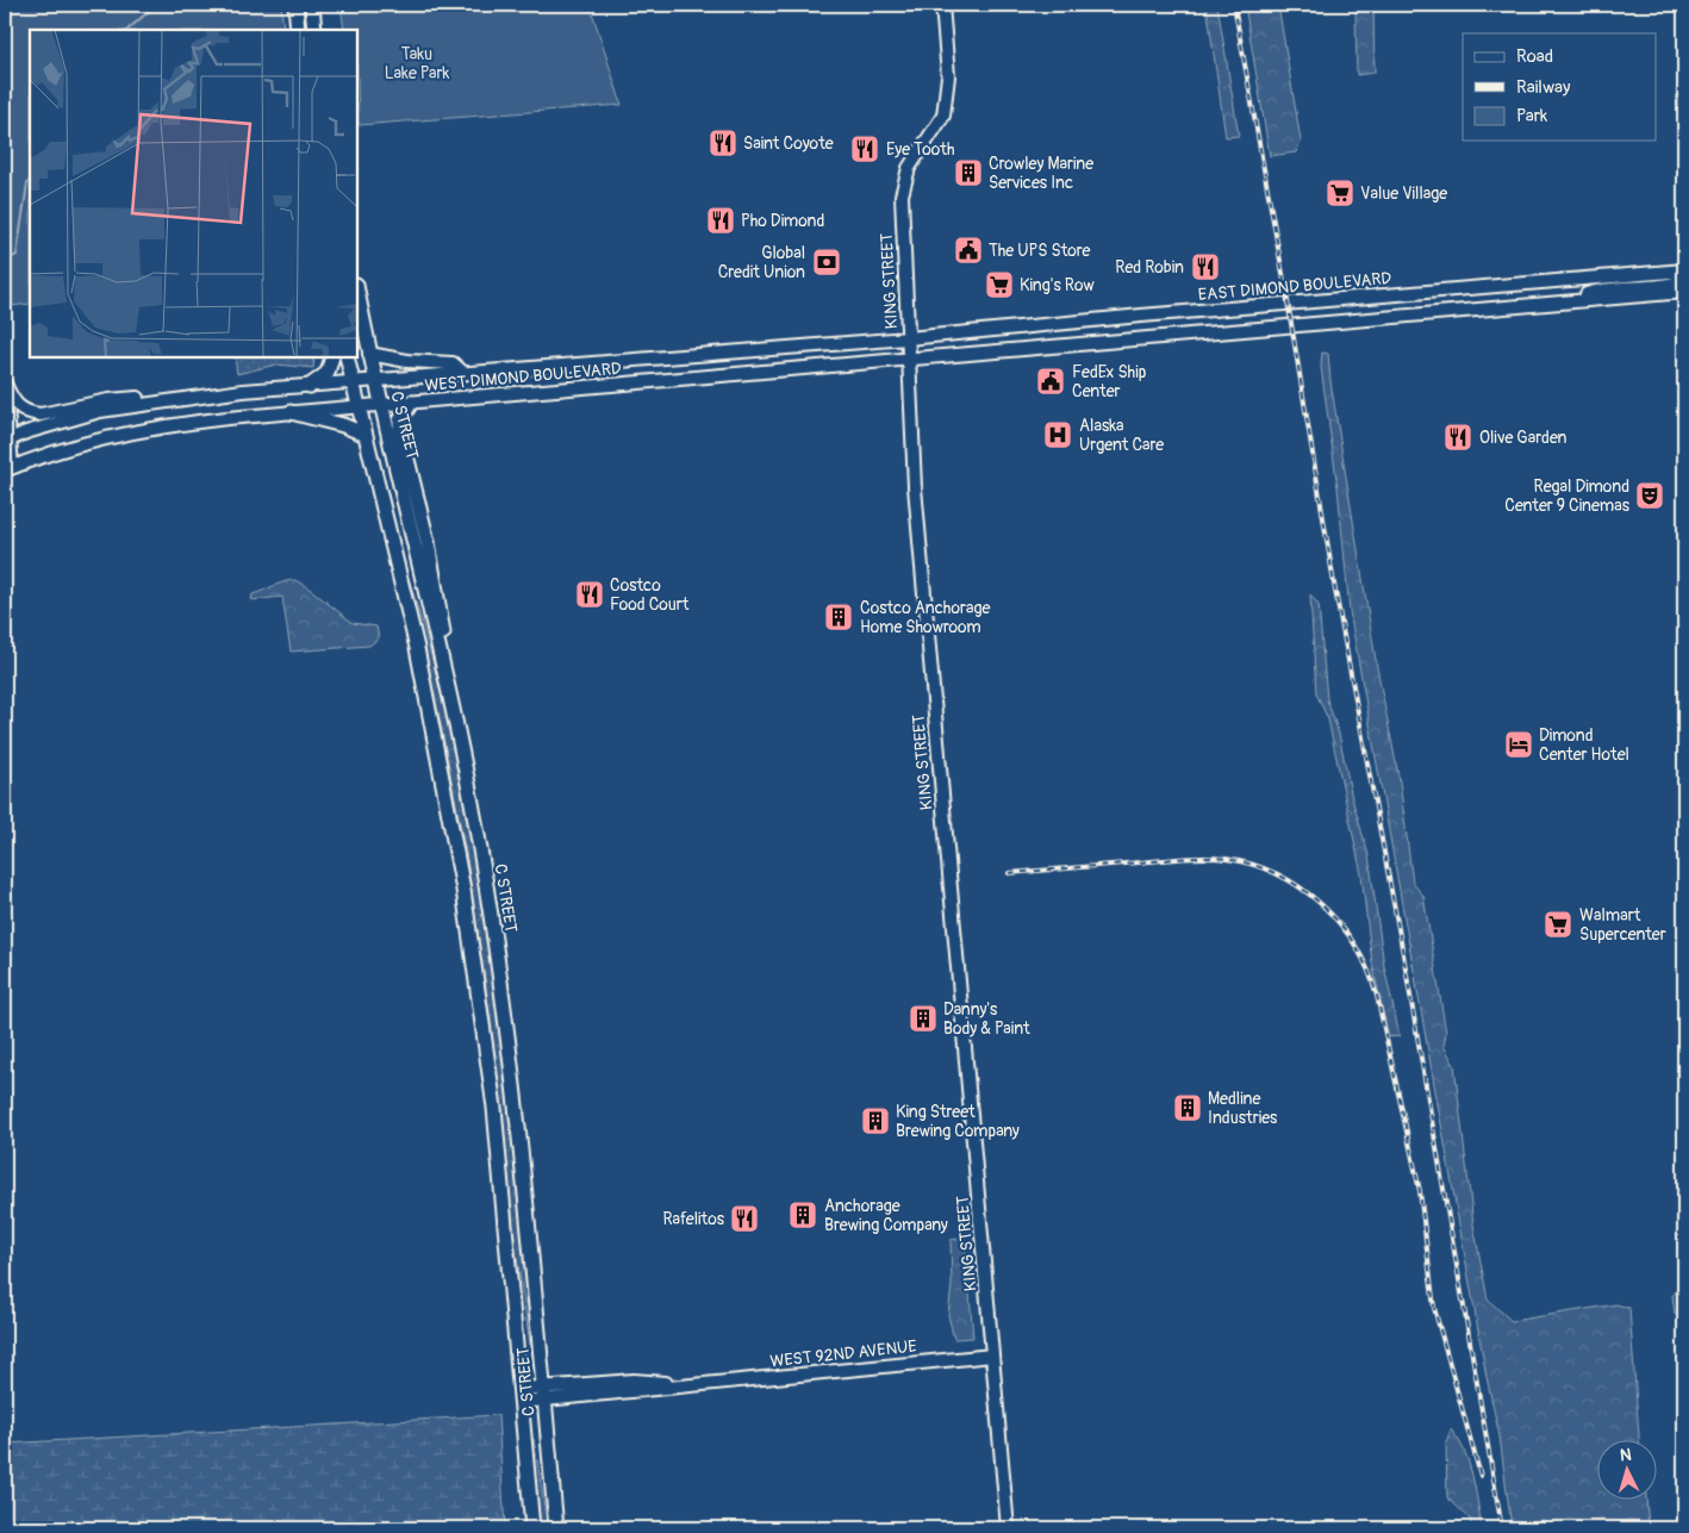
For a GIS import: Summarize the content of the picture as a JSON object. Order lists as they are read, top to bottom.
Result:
{
  "streets": {
    "main road": [
      "KING STREET",
      "EAST DIMOND BOULEVARD",
      "WEST DIMOND BOULEVARD",
      "C STREET",
      "WEST 92ND AVENUE"
    ]
  },
  "crossings": [
    ["KING STREET", "EAST DIMOND BOULEVARD"],
    ["KING STREET", "WEST DIMOND BOULEVARD"],
    ["KING STREET", "WEST 92ND AVENUE"],
    ["EAST DIMOND BOULEVARD", "WEST DIMOND BOULEVARD"],
    ["WEST DIMOND BOULEVARD", "C STREET"],
    ["C STREET", "WEST 92ND AVENUE"]
  ],
  "parks": ["Taku Lake Park"],
  "places": {
    "restaurant": [
      "Saint Coyote",
      "Eye Tooth",
      "Pho Dimond",
      "Red Robin",
      "Olive Garden",
      "Costco Food Court",
      "Rafelitos"
    ],
    "building": [
      "Crowley Marine Services Inc",
      "Costco Anchorage Home Showroom",
      "Danny's Body & Paint",
      "Medline Industries",
      "King Street Brewing Company",
      "Anchorage Brewing Company"
    ],
    "supermarket": ["Value Village", "King's Row", "Walmart Supercenter"],
    "public building": ["The UPS Store", "FedEx Ship Center"],
    "bank": ["Global Credit Union"],
    "hospital": ["Alaska Urgent Care"],
    "theatre": ["Regal Dimond Center 9 Cinemas"],
    "hotel": ["Dimond Center Hotel"]
  },
  "legend": ["Road", "Railway", "Park"],
  "north": "top"
}
